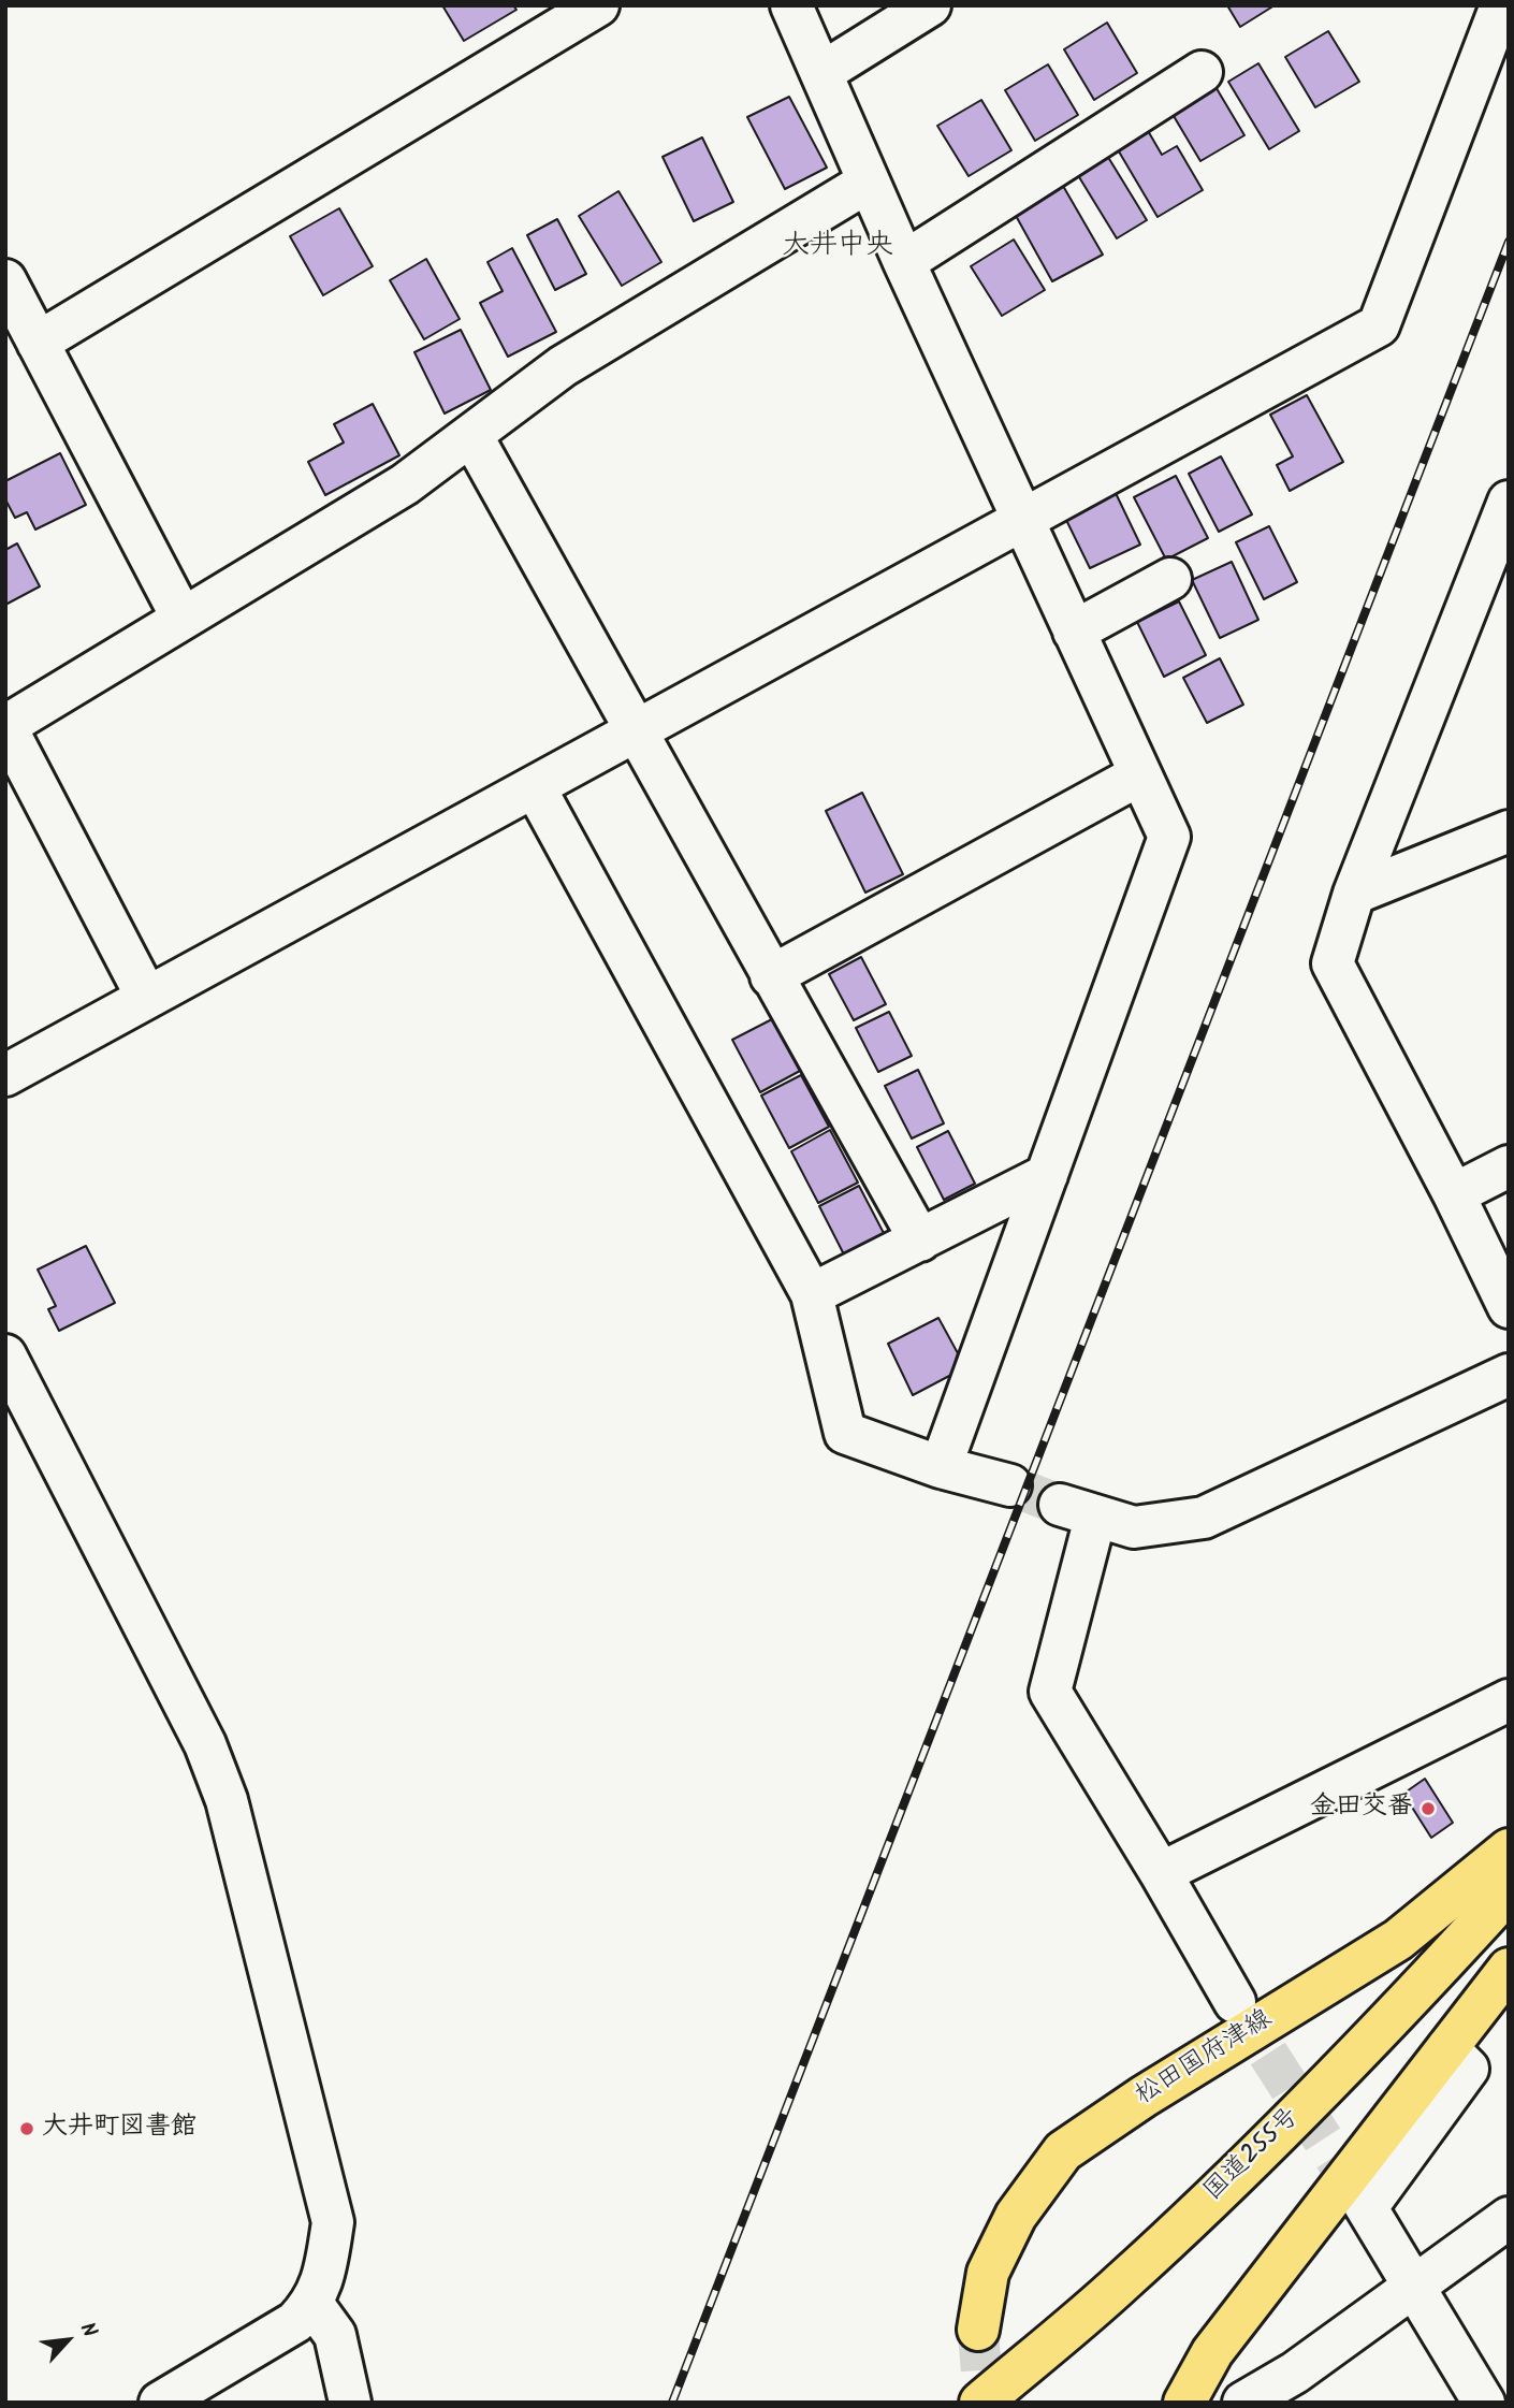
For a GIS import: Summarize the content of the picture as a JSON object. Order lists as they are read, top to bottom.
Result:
{
  "streets": {
    "main road": ["松田国府津線", "国道255号"]
  },
  "districts": ["大井中央"],
  "places": ["金田交番", "大井町図書館"],
  "north": "top right"
}
